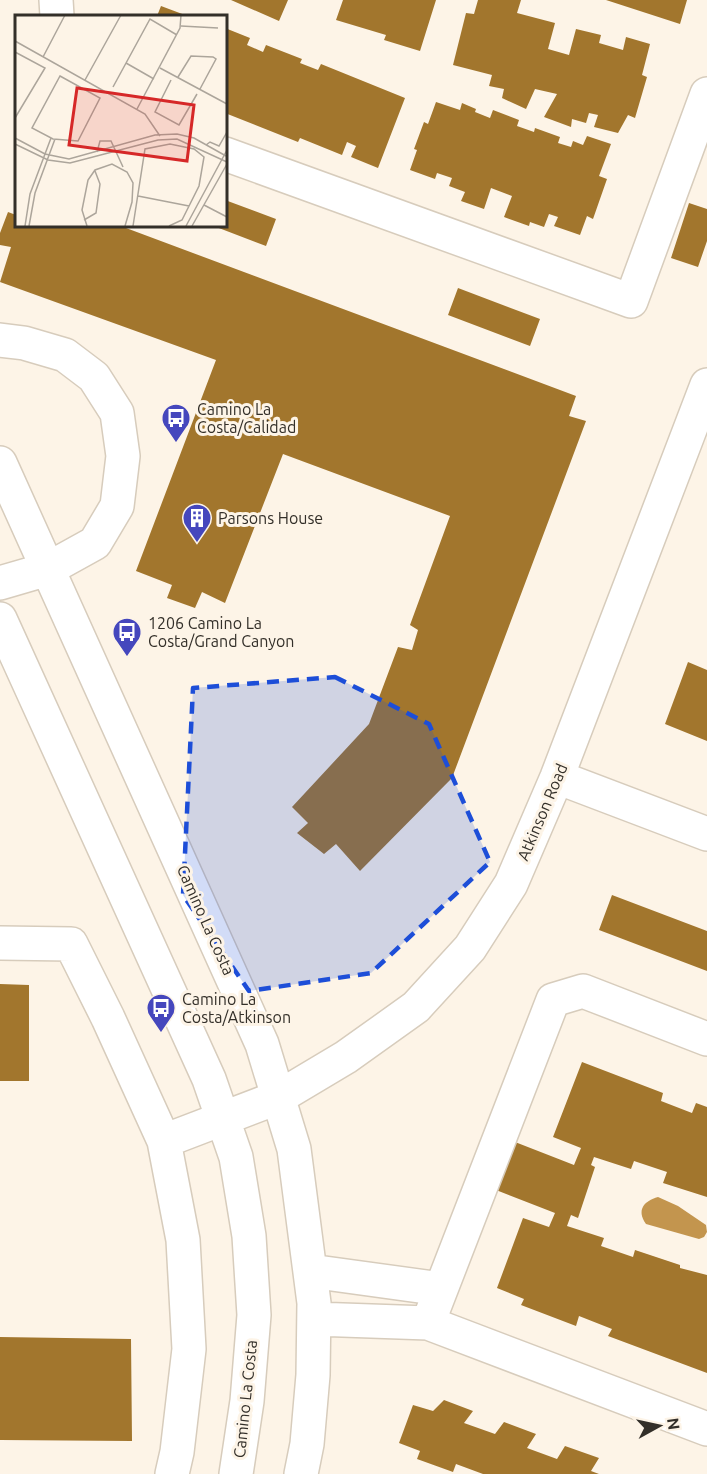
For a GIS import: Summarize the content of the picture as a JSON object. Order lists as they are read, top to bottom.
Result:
{
  "streets": {
    "street": ["Atkinson Road", "Camino La Costa"]
  },
  "crossings": [
    ["Atkinson Road", "Camino La Costa"]
  ],
  "places": {
    "bus stop": ["Camino La Costa/Calidad", "1206 Camino La Costa/Grand Canyon", "Camino La Costa/Atkinson"],
    "building": ["Parsons House"]
  },
  "north": "right"
}
